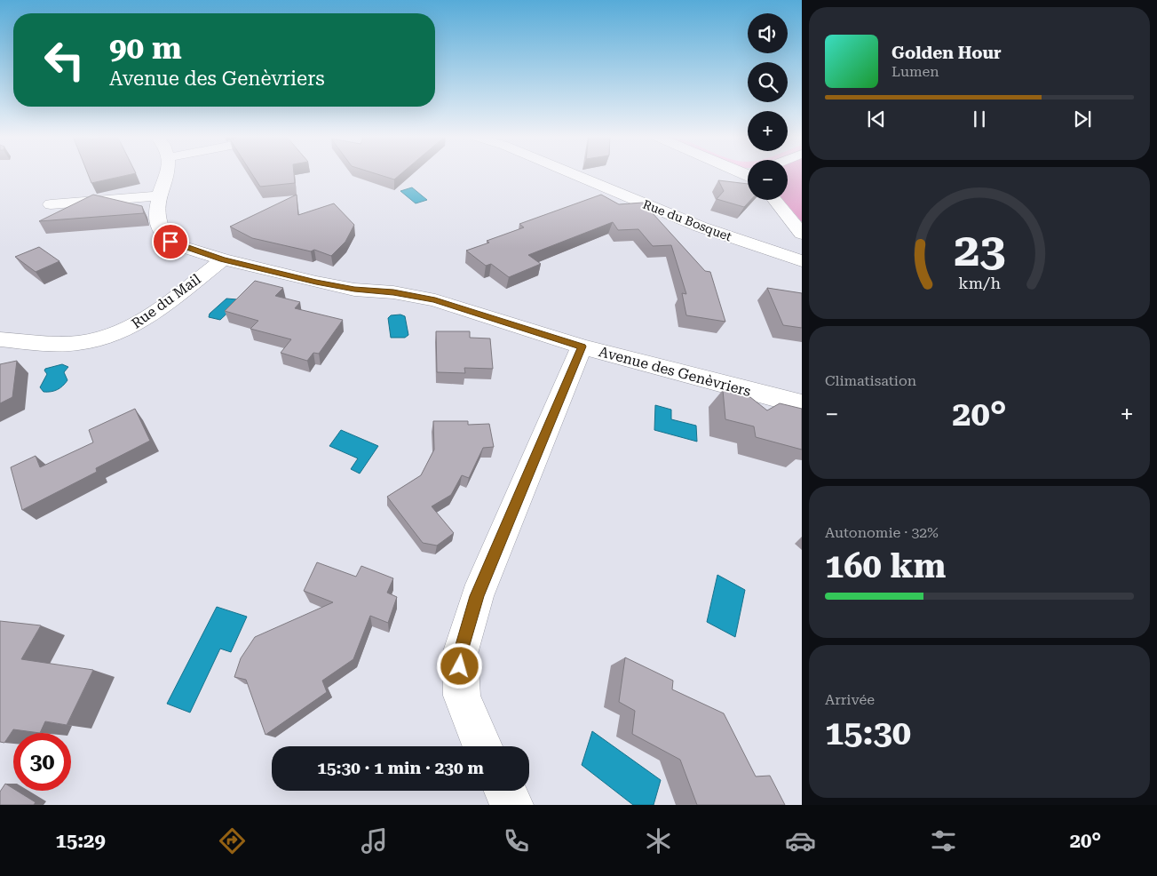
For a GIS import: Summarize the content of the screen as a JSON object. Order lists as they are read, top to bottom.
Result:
{
  "streets": {
    "street": ["Rue du Bosquet", "Rue du Mail", "Avenue des Genèvriers"]
  },
  "crossings": [
    ["Rue du Mail", "Avenue des Genèvriers"]
  ],
  "page": {
    "map_buttons": ["+", "−"],
    "turn": ["90 m", "Avenue des Genèvriers"],
    "song": ["Golden Hour", "Lumen"],
    "tile": [
      "Climatisation",
      ["Autonomie · 32%", "160 km"],
      ["Arrivée", "15:30"]
    ],
    "heat": ["−", "20°", "+"],
    "limit": "30",
    "trip": "15:30 · 1 min · 230 m",
    "tabs": ["15:29", "20°"],
    "gauge": ["23", "km/h"]
  }
}
